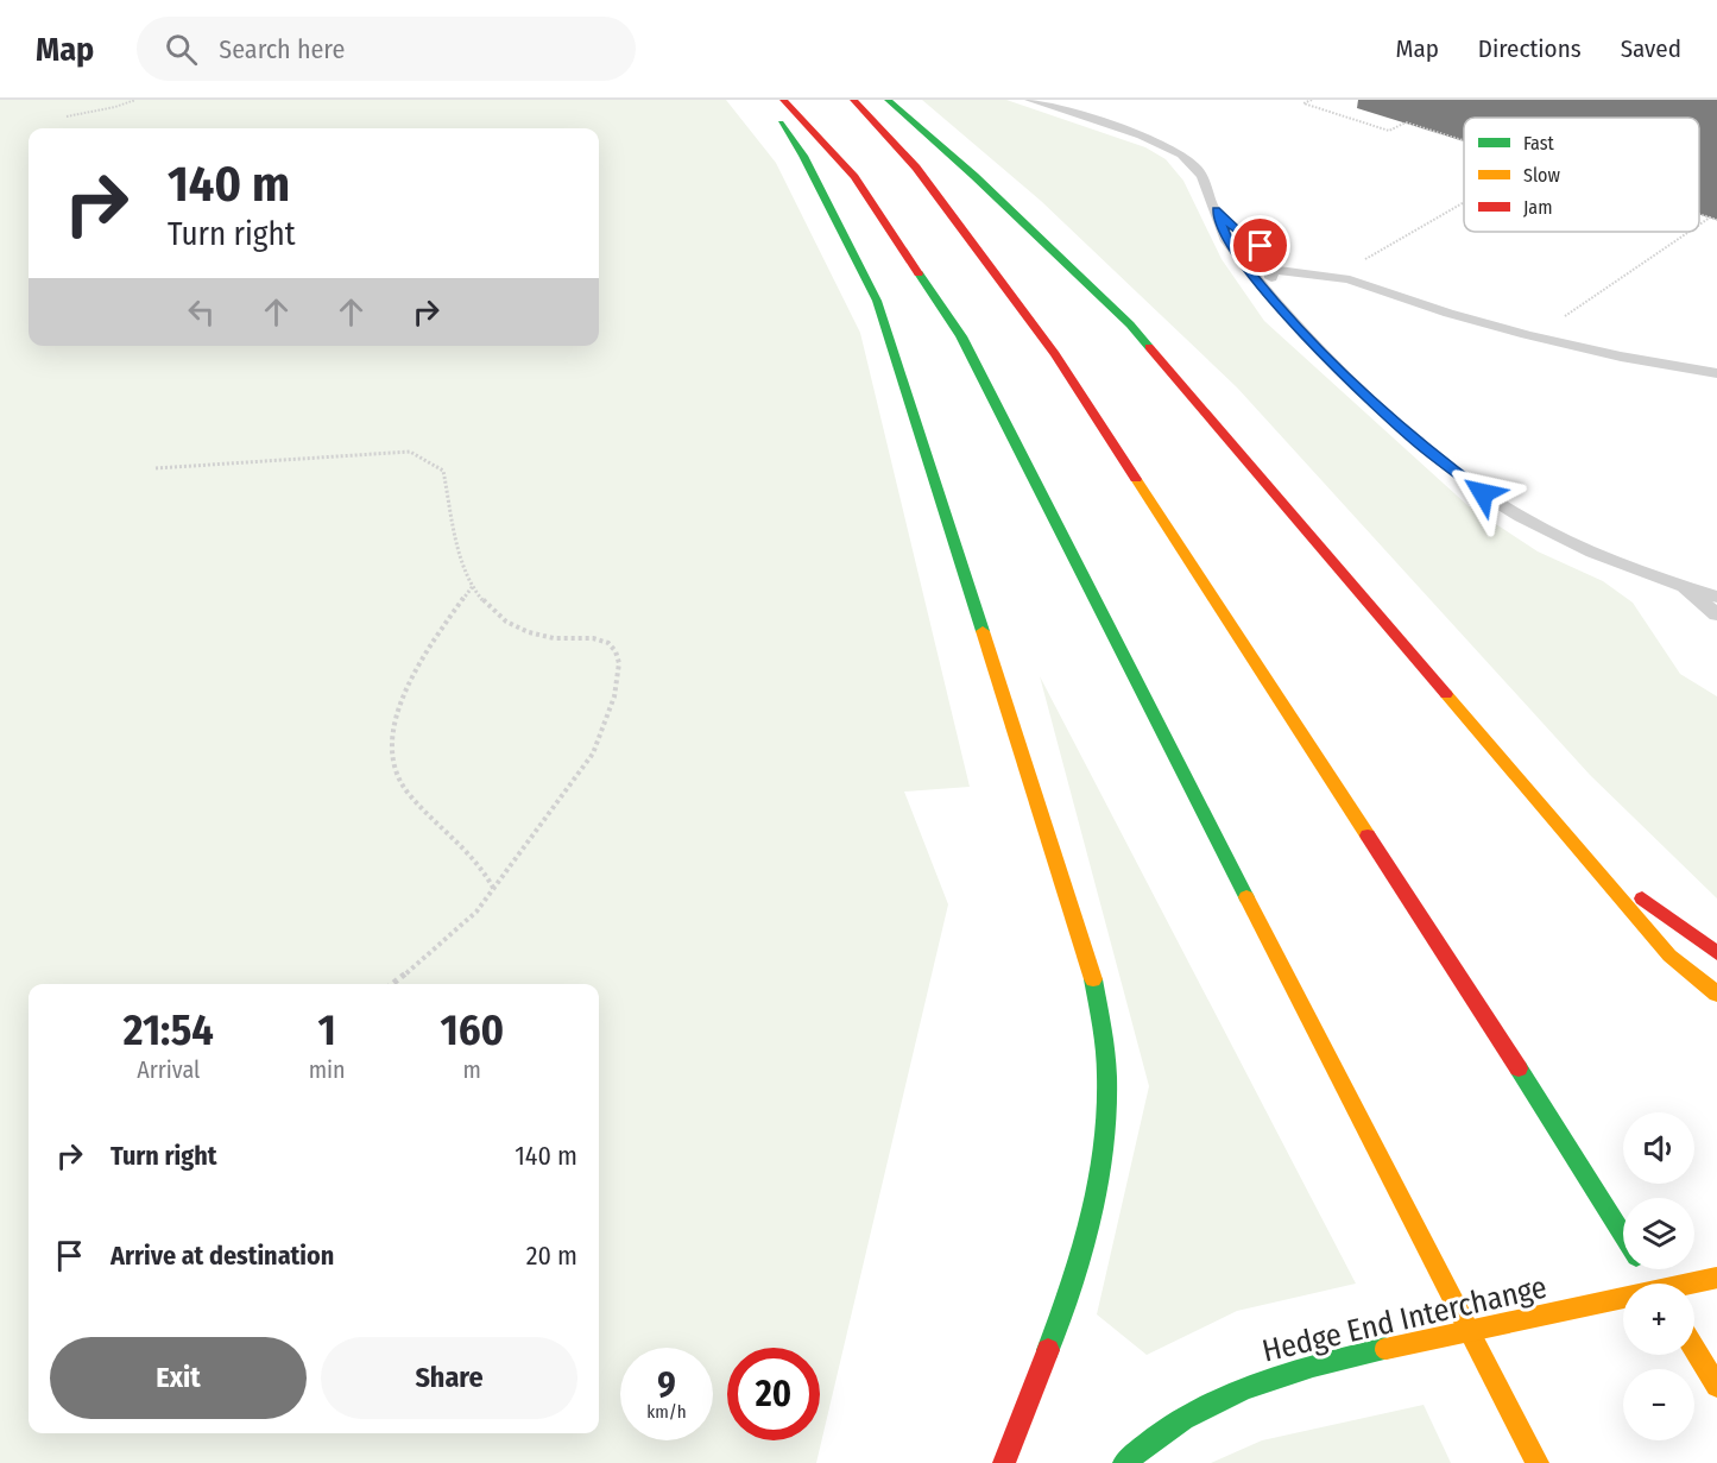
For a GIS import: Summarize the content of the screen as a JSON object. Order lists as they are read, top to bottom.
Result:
{
  "streets": {
    "main road": ["Hedge End Interchange"]
  },
  "legend": ["Fast", "Slow", "Jam"],
  "page": {
    "header": "Map",
    "search": "Search here",
    "nav": ["Map", "Directions", "Saved"],
    "turn": ["140 m", "Turn right"],
    "eta": [
      "21:54",
      "Arrival",
      "1",
      "min",
      "160",
      "m"
    ],
    "list": [
      {
        "name": "Turn right",
        "value": "140 m"
      },
      {
        "name": "Arrive at destination",
        "value": "20 m"
      }
    ],
    "map_buttons": ["+", "−"],
    "buttons": ["Exit", "Share"],
    "speed": "9 km/h",
    "limit": "20"
  }
}
